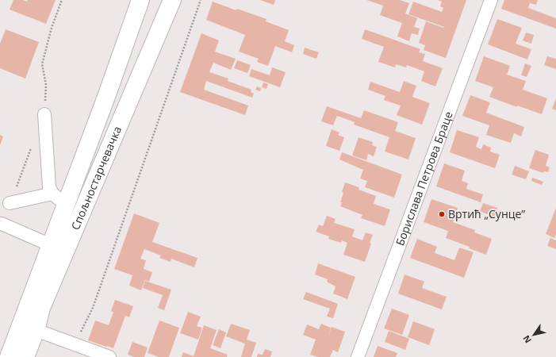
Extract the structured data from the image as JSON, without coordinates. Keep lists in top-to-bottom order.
{
  "streets": {
    "street": ["Спољностарчевачка", "Борислава Петрова Браце"]
  },
  "places": ["Вртић „Сунце”"],
  "north": "bottom left"
}
